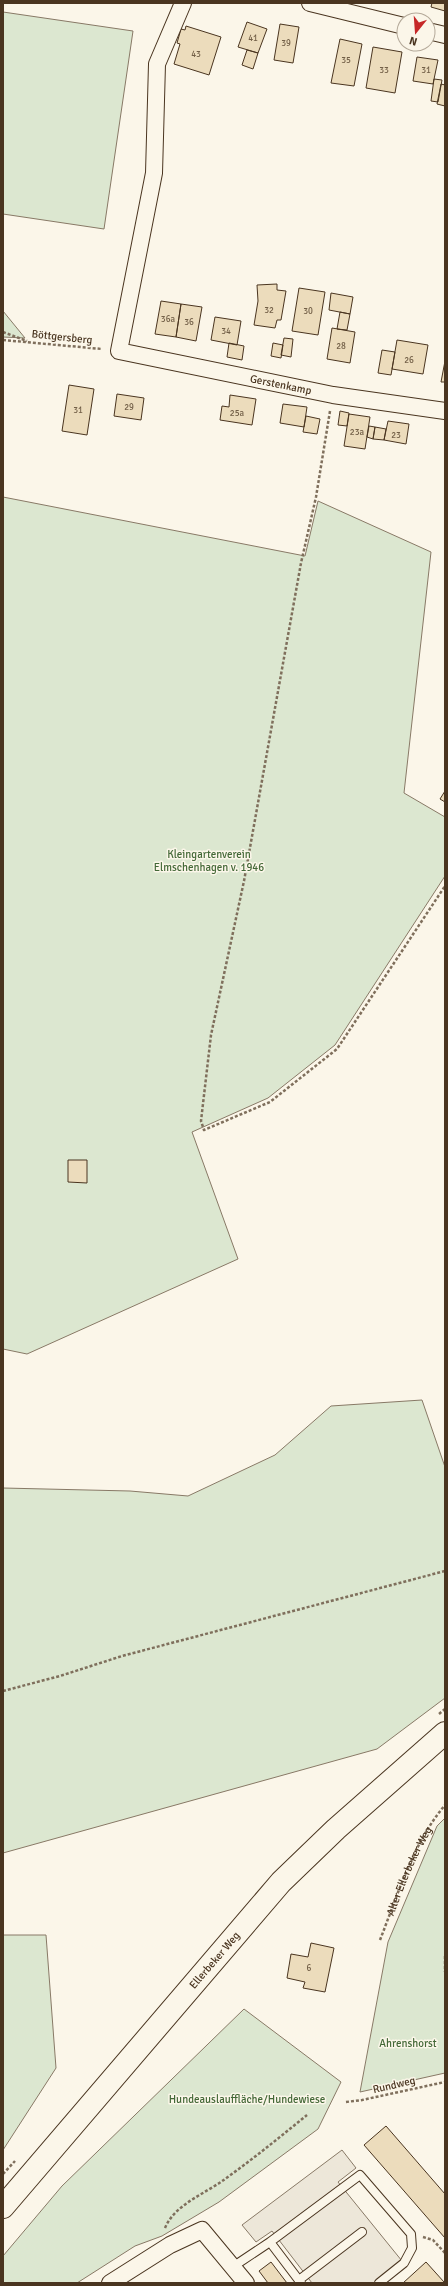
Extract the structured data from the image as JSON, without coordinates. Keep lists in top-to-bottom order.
{
  "streets": {
    "street": ["Gerstenkamp", "Ellerbeker Weg"],
    "path": ["Böttgersberg", "Alter Ellerbeker Weg", "Rundweg"]
  },
  "crossings": [
    ["Böttgersberg", "Gerstenkamp"]
  ],
  "parks": ["Kleingartenverein Elmschenhagen v. 1946", "Ahrenshorst", "Hundeauslauffläche/Hundewiese"],
  "house_numbers": [
    "41",
    "39",
    "43",
    "35",
    "33",
    "31",
    "32",
    "30",
    "36a",
    "36",
    "34",
    "28",
    "26",
    "29",
    "31",
    "25a",
    "23a",
    "23",
    "6"
  ],
  "north": "bottom"
}
